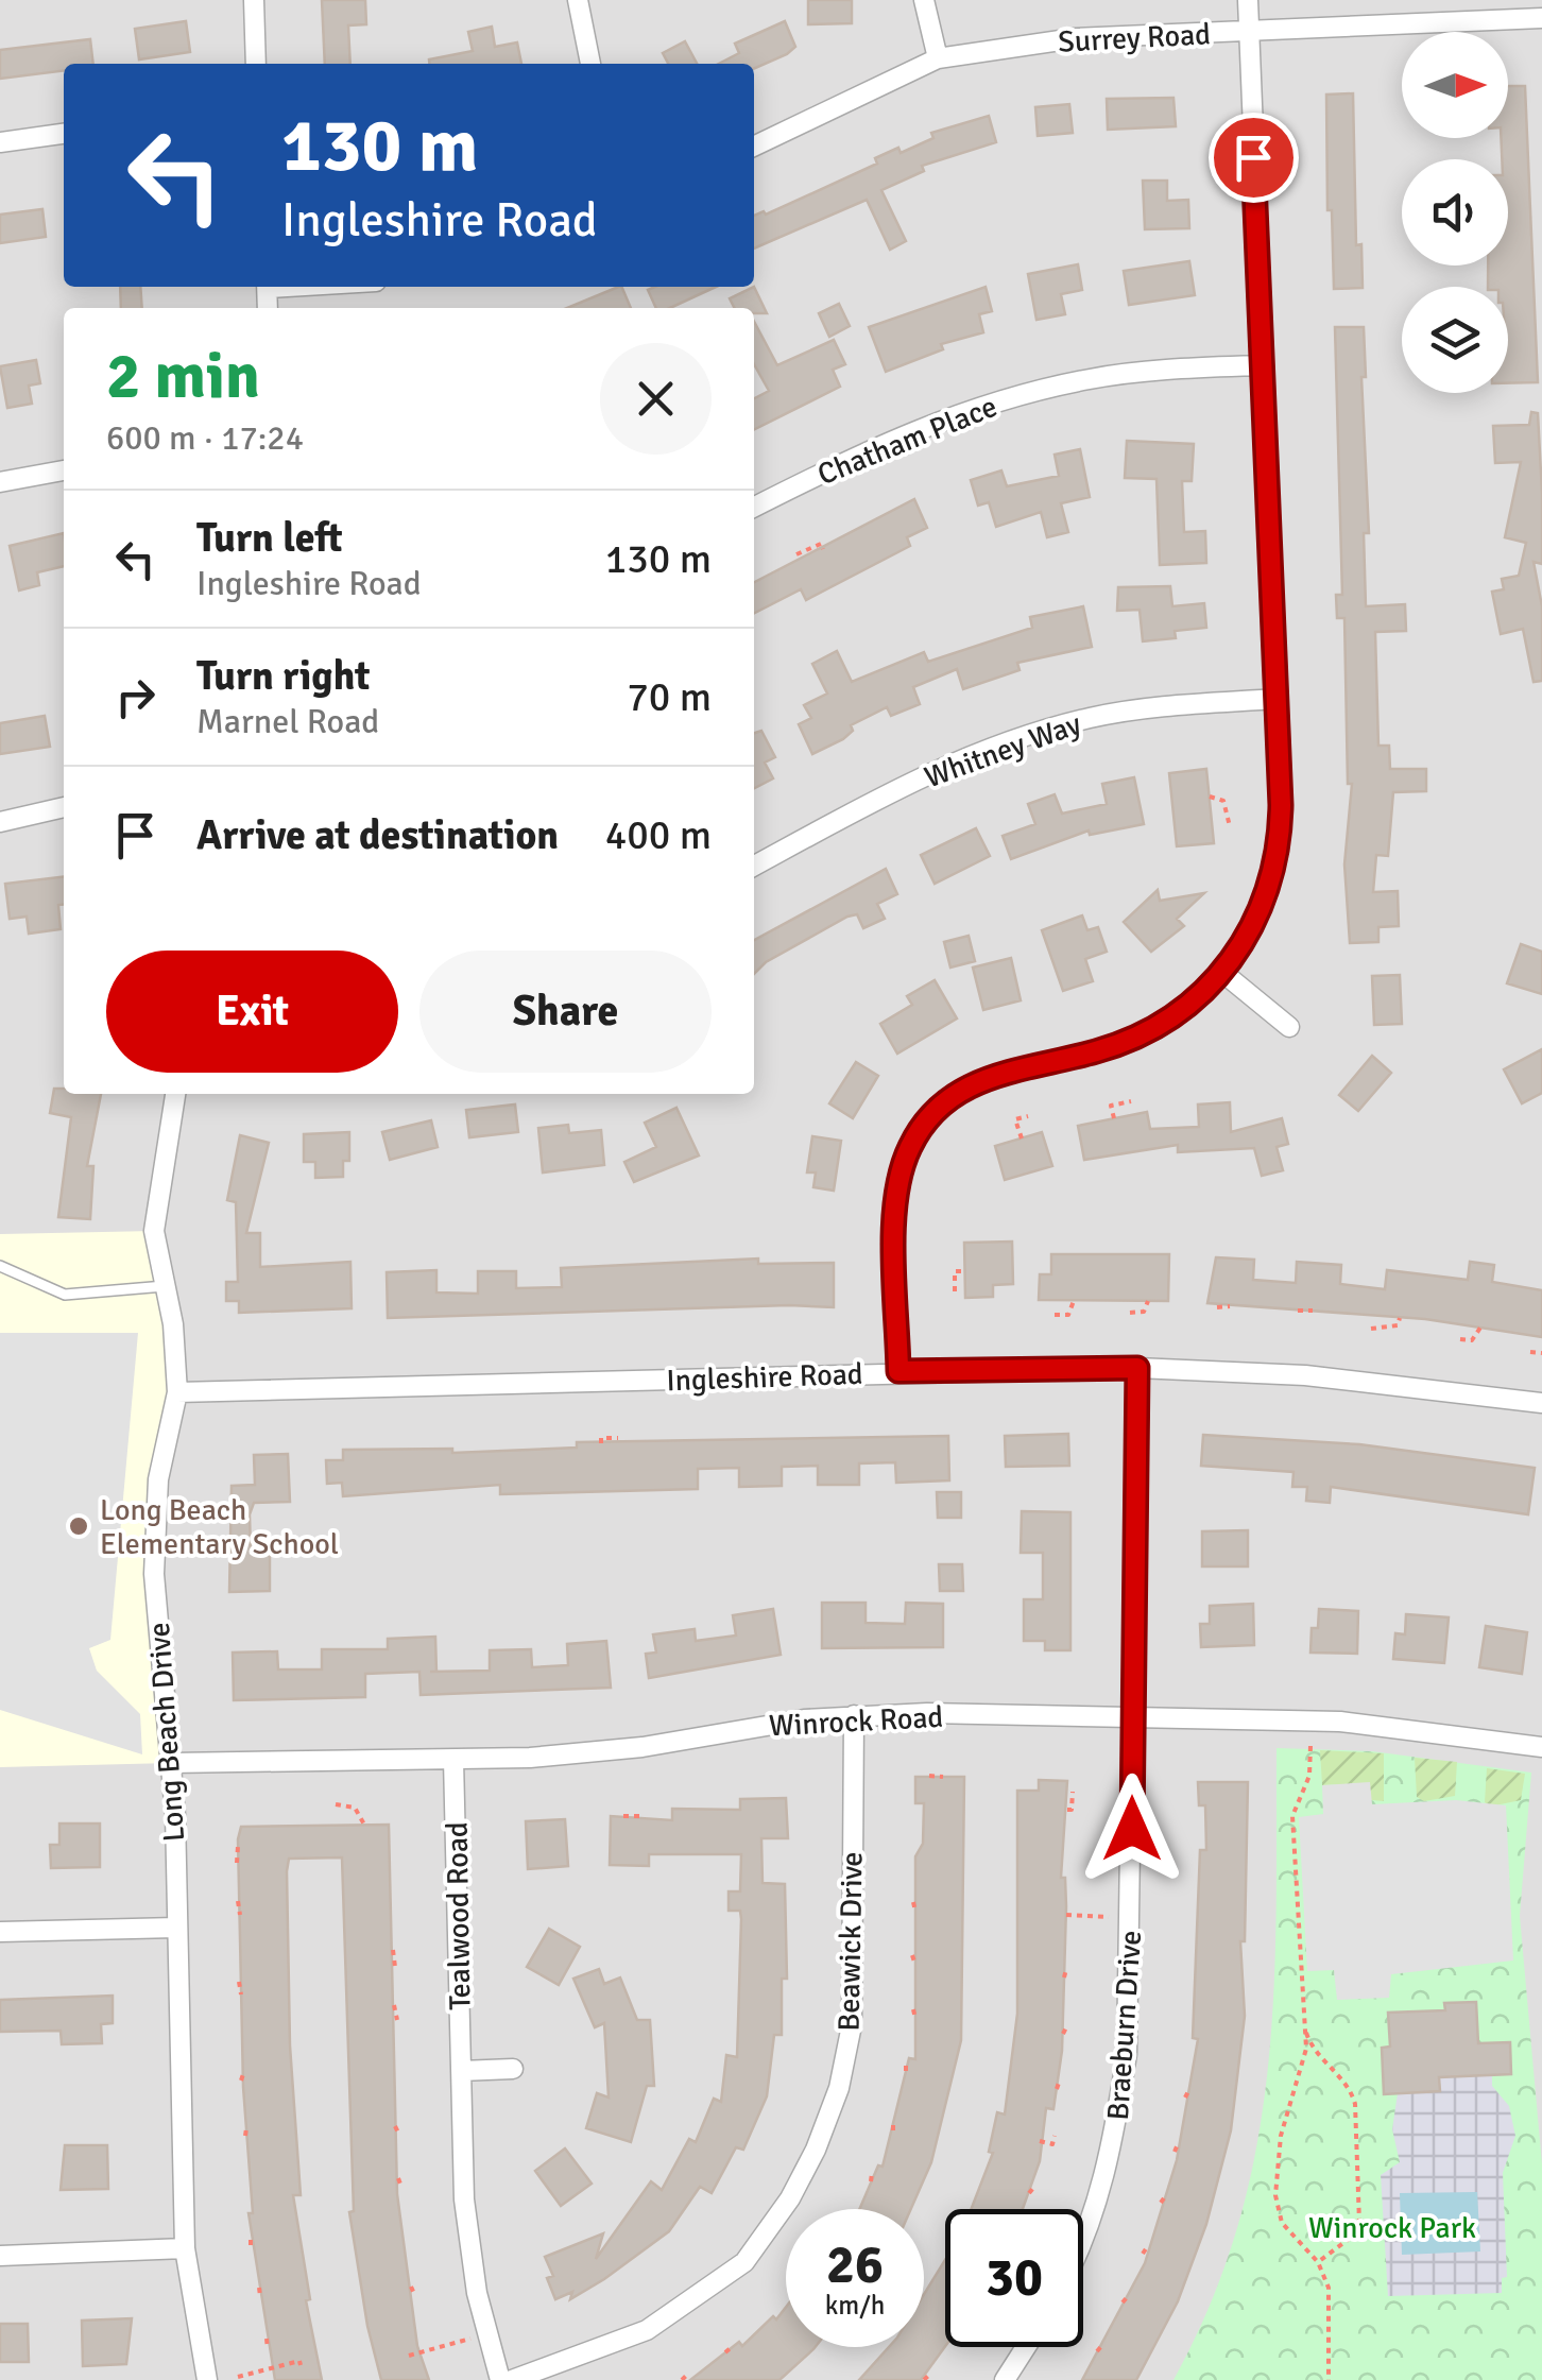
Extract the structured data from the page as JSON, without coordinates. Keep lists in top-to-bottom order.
{
  "streets": {
    "street": [
      "Surrey Road",
      "Chatham Place",
      "Whitney Way",
      "Ingleshire Road",
      "Winrock Road",
      "Long Beach Drive",
      "Tealwood Road",
      "Beawick Drive",
      "Braeburn Drive"
    ]
  },
  "crossings": [
    ["Ingleshire Road", "Long Beach Drive"],
    ["Ingleshire Road", "Braeburn Drive"],
    ["Winrock Road", "Long Beach Drive"],
    ["Winrock Road", "Tealwood Road"],
    ["Winrock Road", "Beawick Drive"],
    ["Winrock Road", "Braeburn Drive"]
  ],
  "parks": ["Winrock Park"],
  "places": ["Long Beach Elementary School"],
  "north": "right",
  "page": {
    "turn": ["130 m", "Ingleshire Road"],
    "heading": ["2 min", "600 m · 17:24"],
    "list": [
      {
        "name": "Turn left",
        "note": "Ingleshire Road",
        "value": "130 m"
      },
      {
        "name": "Turn right",
        "note": "Marnel Road",
        "value": "70 m"
      },
      {
        "name": "Arrive at destination",
        "value": "400 m"
      }
    ],
    "buttons": ["Exit", "Share"],
    "speed": "26 km/h",
    "limit": "30"
  }
}
